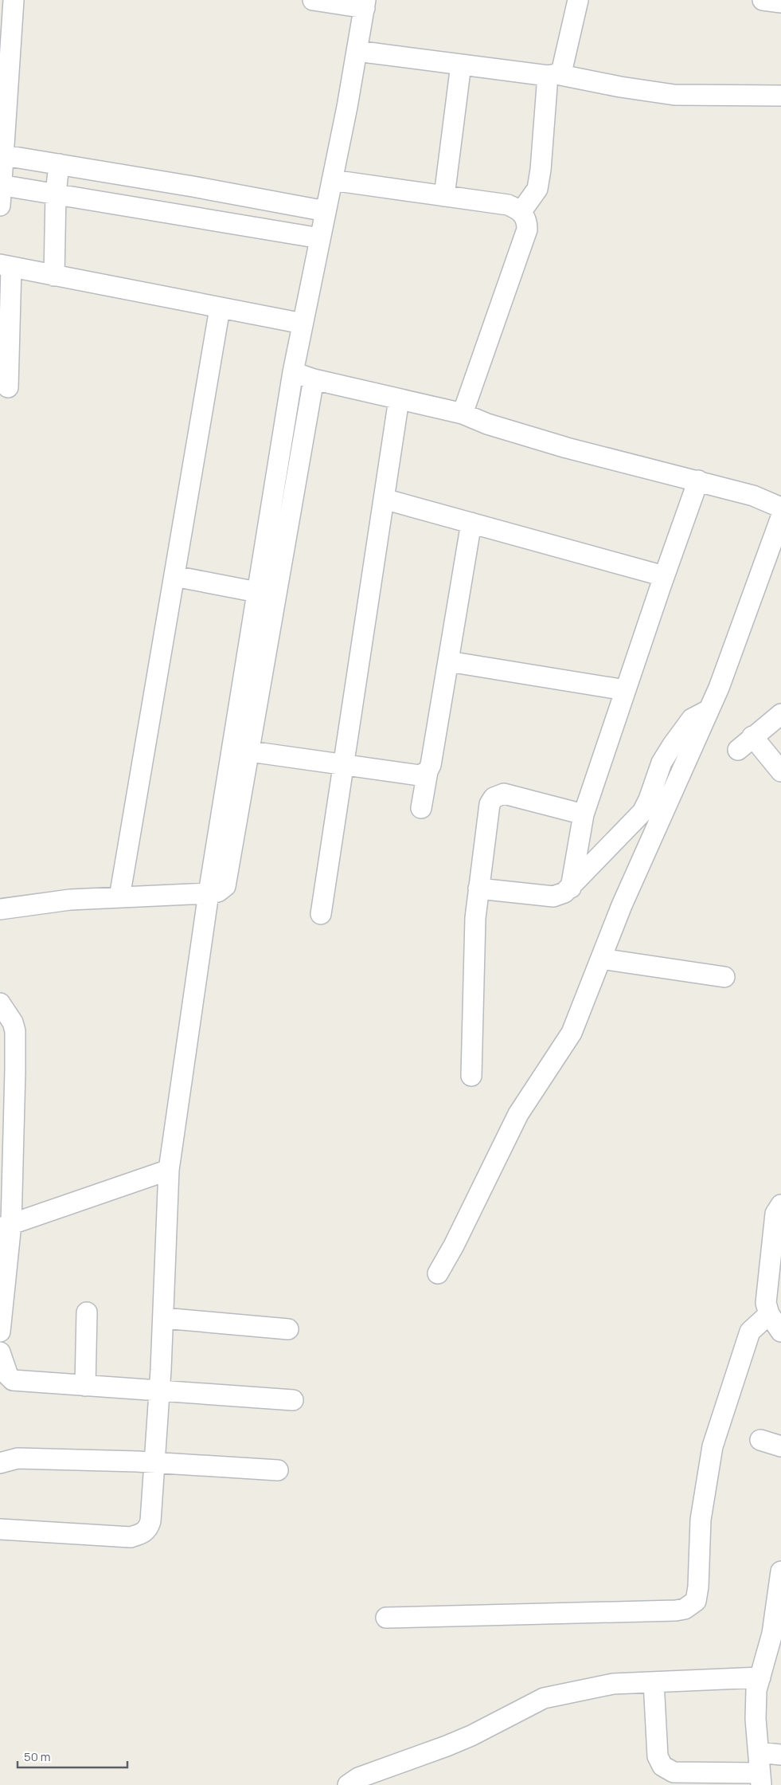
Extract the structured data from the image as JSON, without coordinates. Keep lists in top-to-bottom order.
{
  "scale_bar": "50 m"
}
